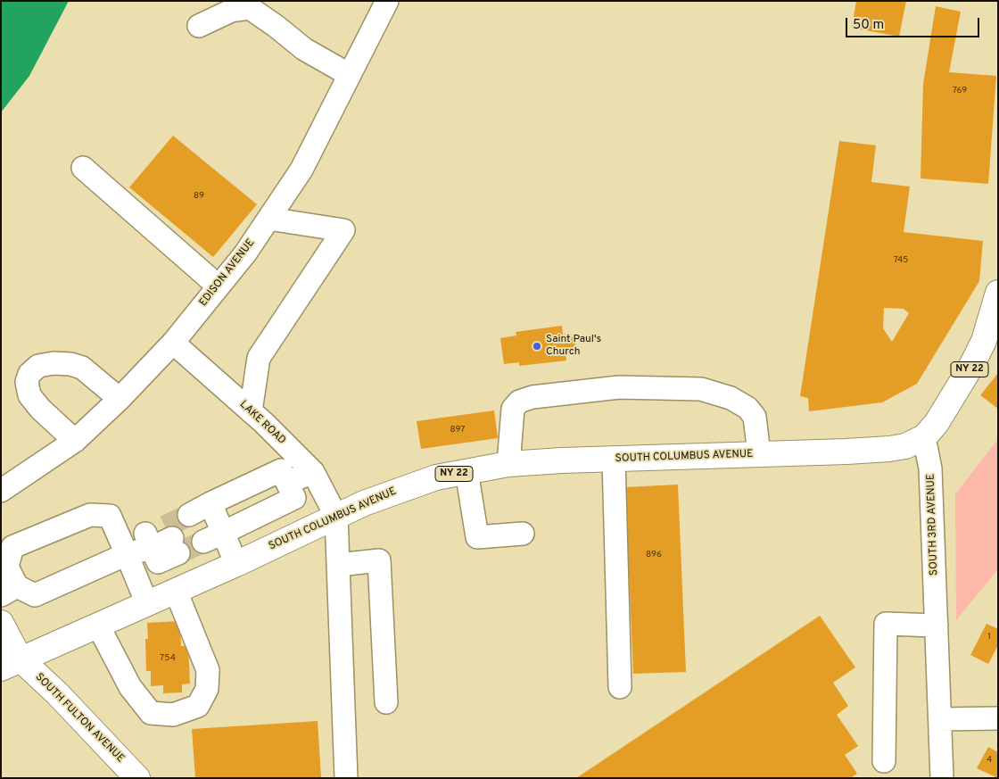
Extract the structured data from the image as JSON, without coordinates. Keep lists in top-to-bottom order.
{
  "streets": {
    "main road": ["NY 22", "SOUTH COLUMBUS AVENUE", "SOUTH FULTON AVENUE"],
    "street": ["EDISON AVENUE", "LAKE ROAD", "SOUTH 3RD AVENUE"]
  },
  "crossings": [
    ["EDISON AVENUE", "LAKE ROAD"],
    ["NY 22", "SOUTH COLUMBUS AVENUE"],
    ["NY 22", "SOUTH 3RD AVENUE"],
    ["LAKE ROAD", "SOUTH COLUMBUS AVENUE"],
    ["SOUTH COLUMBUS AVENUE", "SOUTH 3RD AVENUE"],
    ["SOUTH COLUMBUS AVENUE", "SOUTH FULTON AVENUE"]
  ],
  "places": ["Saint Paul's Church"],
  "house_numbers": [
    "769",
    "89",
    "745",
    "897",
    "896",
    "1",
    "754",
    "4"
  ],
  "scale_bar": "50 m"
}
